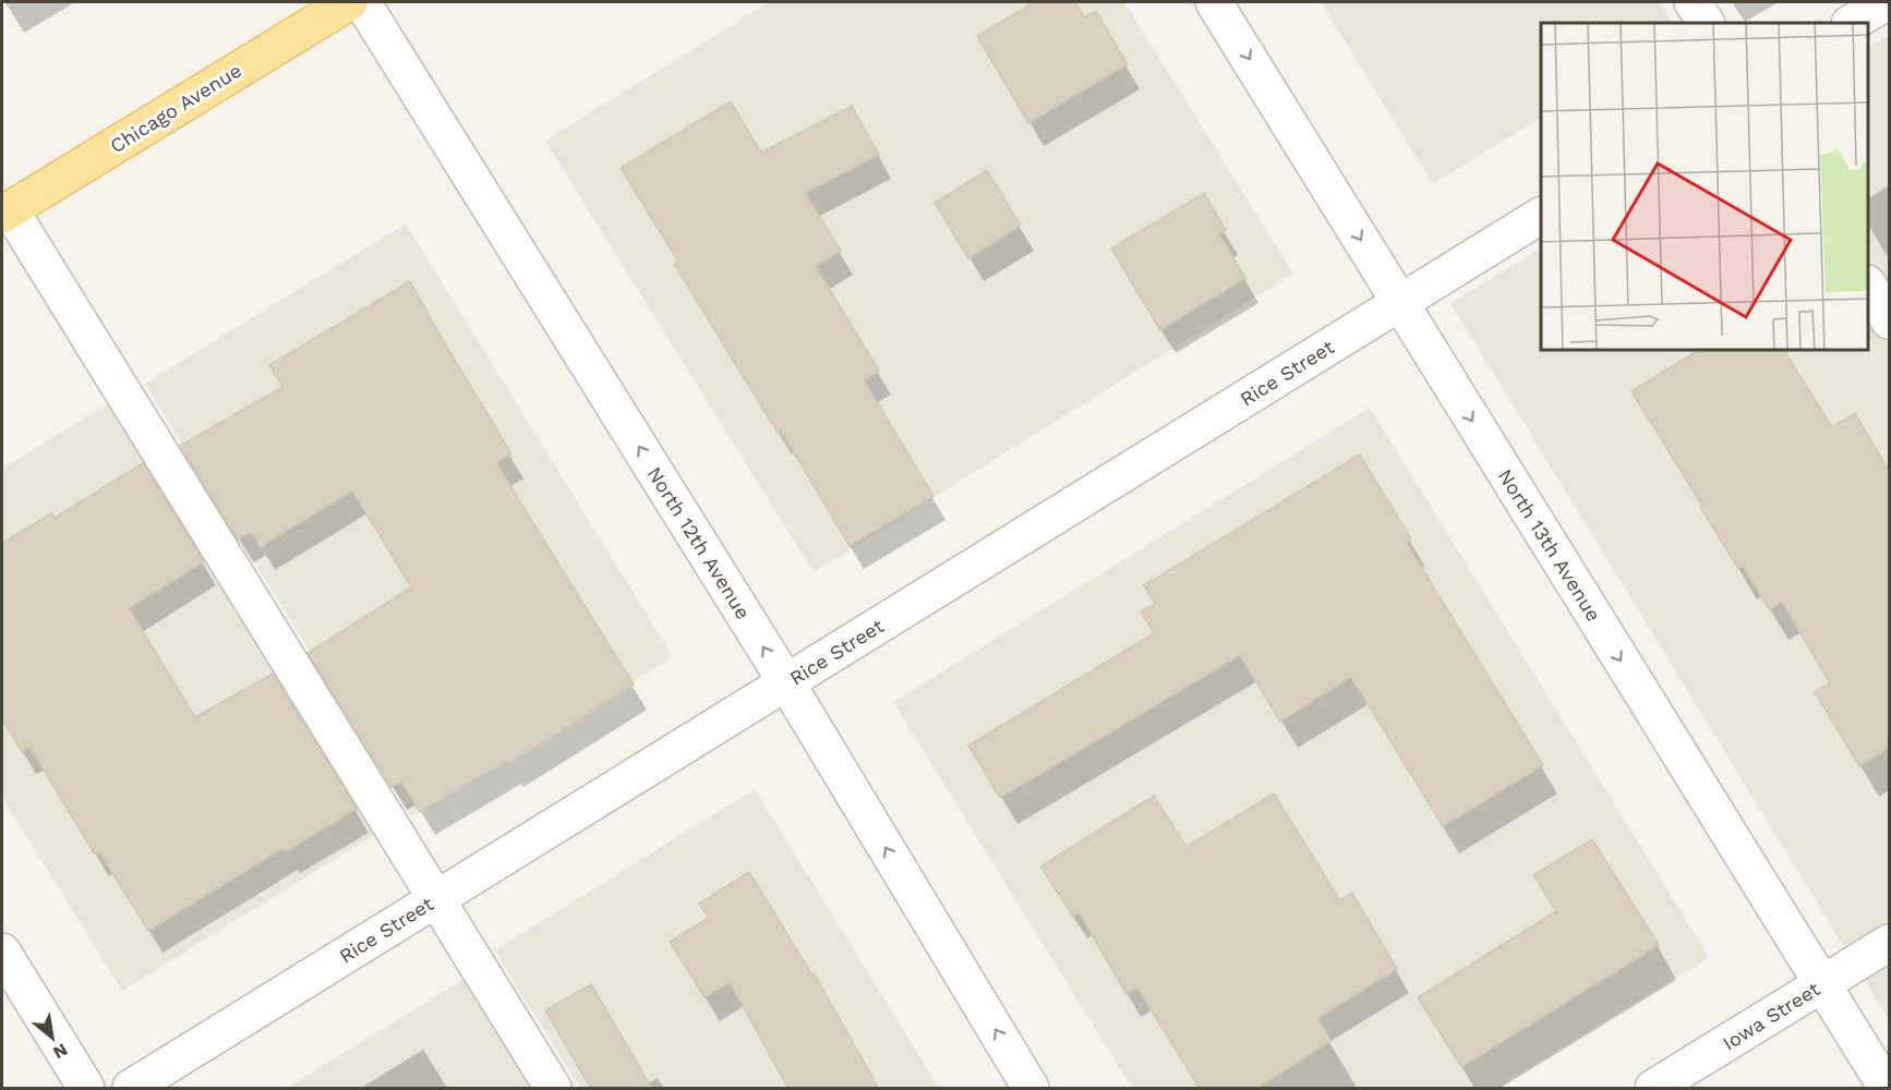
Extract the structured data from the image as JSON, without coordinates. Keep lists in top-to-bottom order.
{
  "streets": {
    "main road": ["Chicago Avenue"],
    "street": [
      "Rice Street",
      "North 12th Avenue",
      "North 13th Avenue",
      "Iowa Street"
    ]
  },
  "crossings": [
    ["Rice Street", "North 12th Avenue"],
    ["Rice Street", "North 13th Avenue"],
    ["North 13th Avenue", "Iowa Street"]
  ],
  "one_way": ["North 12th Avenue", "North 13th Avenue"],
  "north": "bottom right"
}
